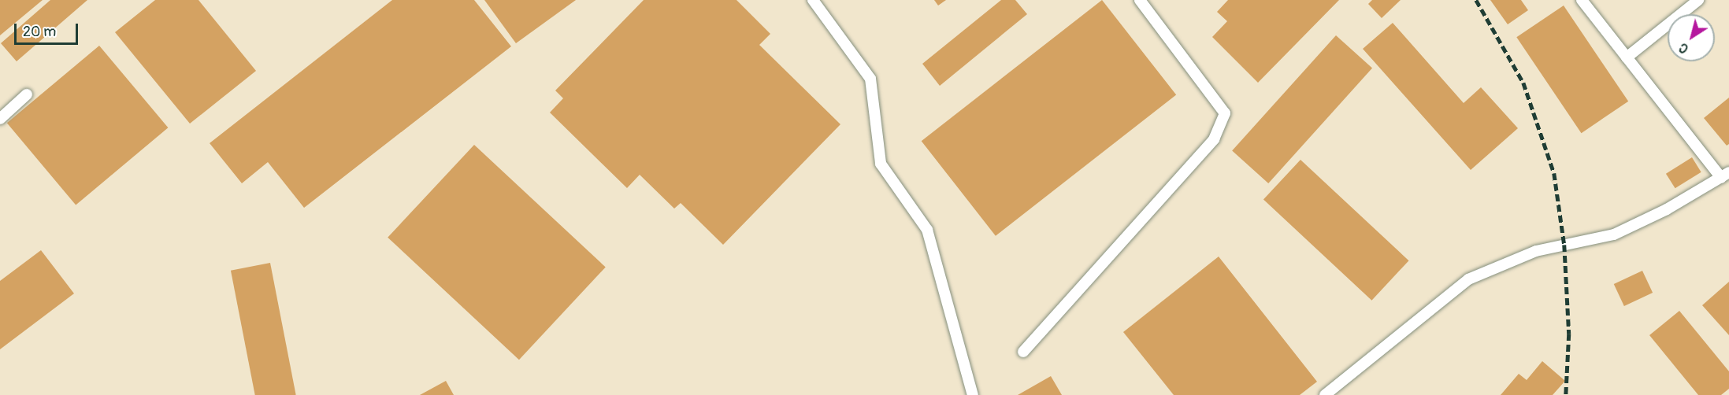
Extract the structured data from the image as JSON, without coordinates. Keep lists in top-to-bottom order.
{
  "scale_bar": "20 m",
  "north": "bottom left"
}
